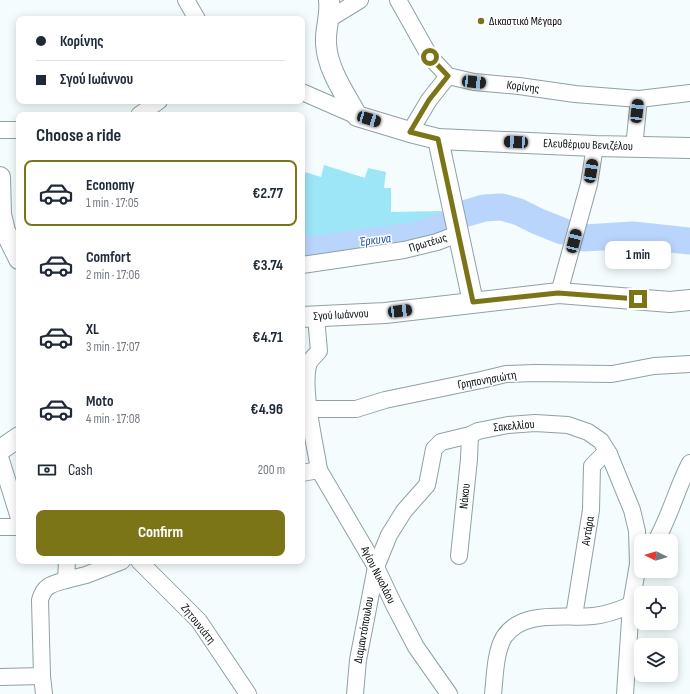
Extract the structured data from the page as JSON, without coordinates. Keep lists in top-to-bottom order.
{
  "streets": {
    "main road": ["Ελευθέριου Βενιζέλου", "Σγού Ιωάννου"],
    "street": [
      "Κορίνης",
      "Πρωτέως",
      "Γρηπονησιώτη",
      "Σακελλίου",
      "Νάκου",
      "Αντάρα",
      "Αγίου Νικολάου",
      "Ζητουνιάτη",
      "Διαμαντόπουλου"
    ]
  },
  "crossings": [
    ["Σακελλίου", "Νάκου"],
    ["Σακελλίου", "Αντάρα"],
    ["Σακελλίου", "Αγίου Νικολάου"],
    ["Σακελλίου", "Διαμαντόπουλου"],
    ["Αγίου Νικολάου", "Διαμαντόπουλου"]
  ],
  "water": ["Έρκυνα"],
  "places": ["Δικαστικό Μέγαρο"],
  "north": "left",
  "page": {
    "banner": ["Κορίνης", "Σγού Ιωάννου"],
    "heading": "Choose a ride",
    "list": [
      {
        "name": "Economy",
        "note": "1 min · 17:05",
        "value": "€2.77"
      },
      {
        "name": "Comfort",
        "note": "2 min · 17:06",
        "value": "€3.74"
      },
      {
        "name": "XL",
        "note": "3 min · 17:07",
        "value": "€4.71"
      },
      {
        "name": "Moto",
        "note": "4 min · 17:08",
        "value": "€4.96"
      }
    ],
    "bubble": "1 min",
    "pay": ["Cash", "200 m"],
    "buttons": "Confirm"
  }
}
